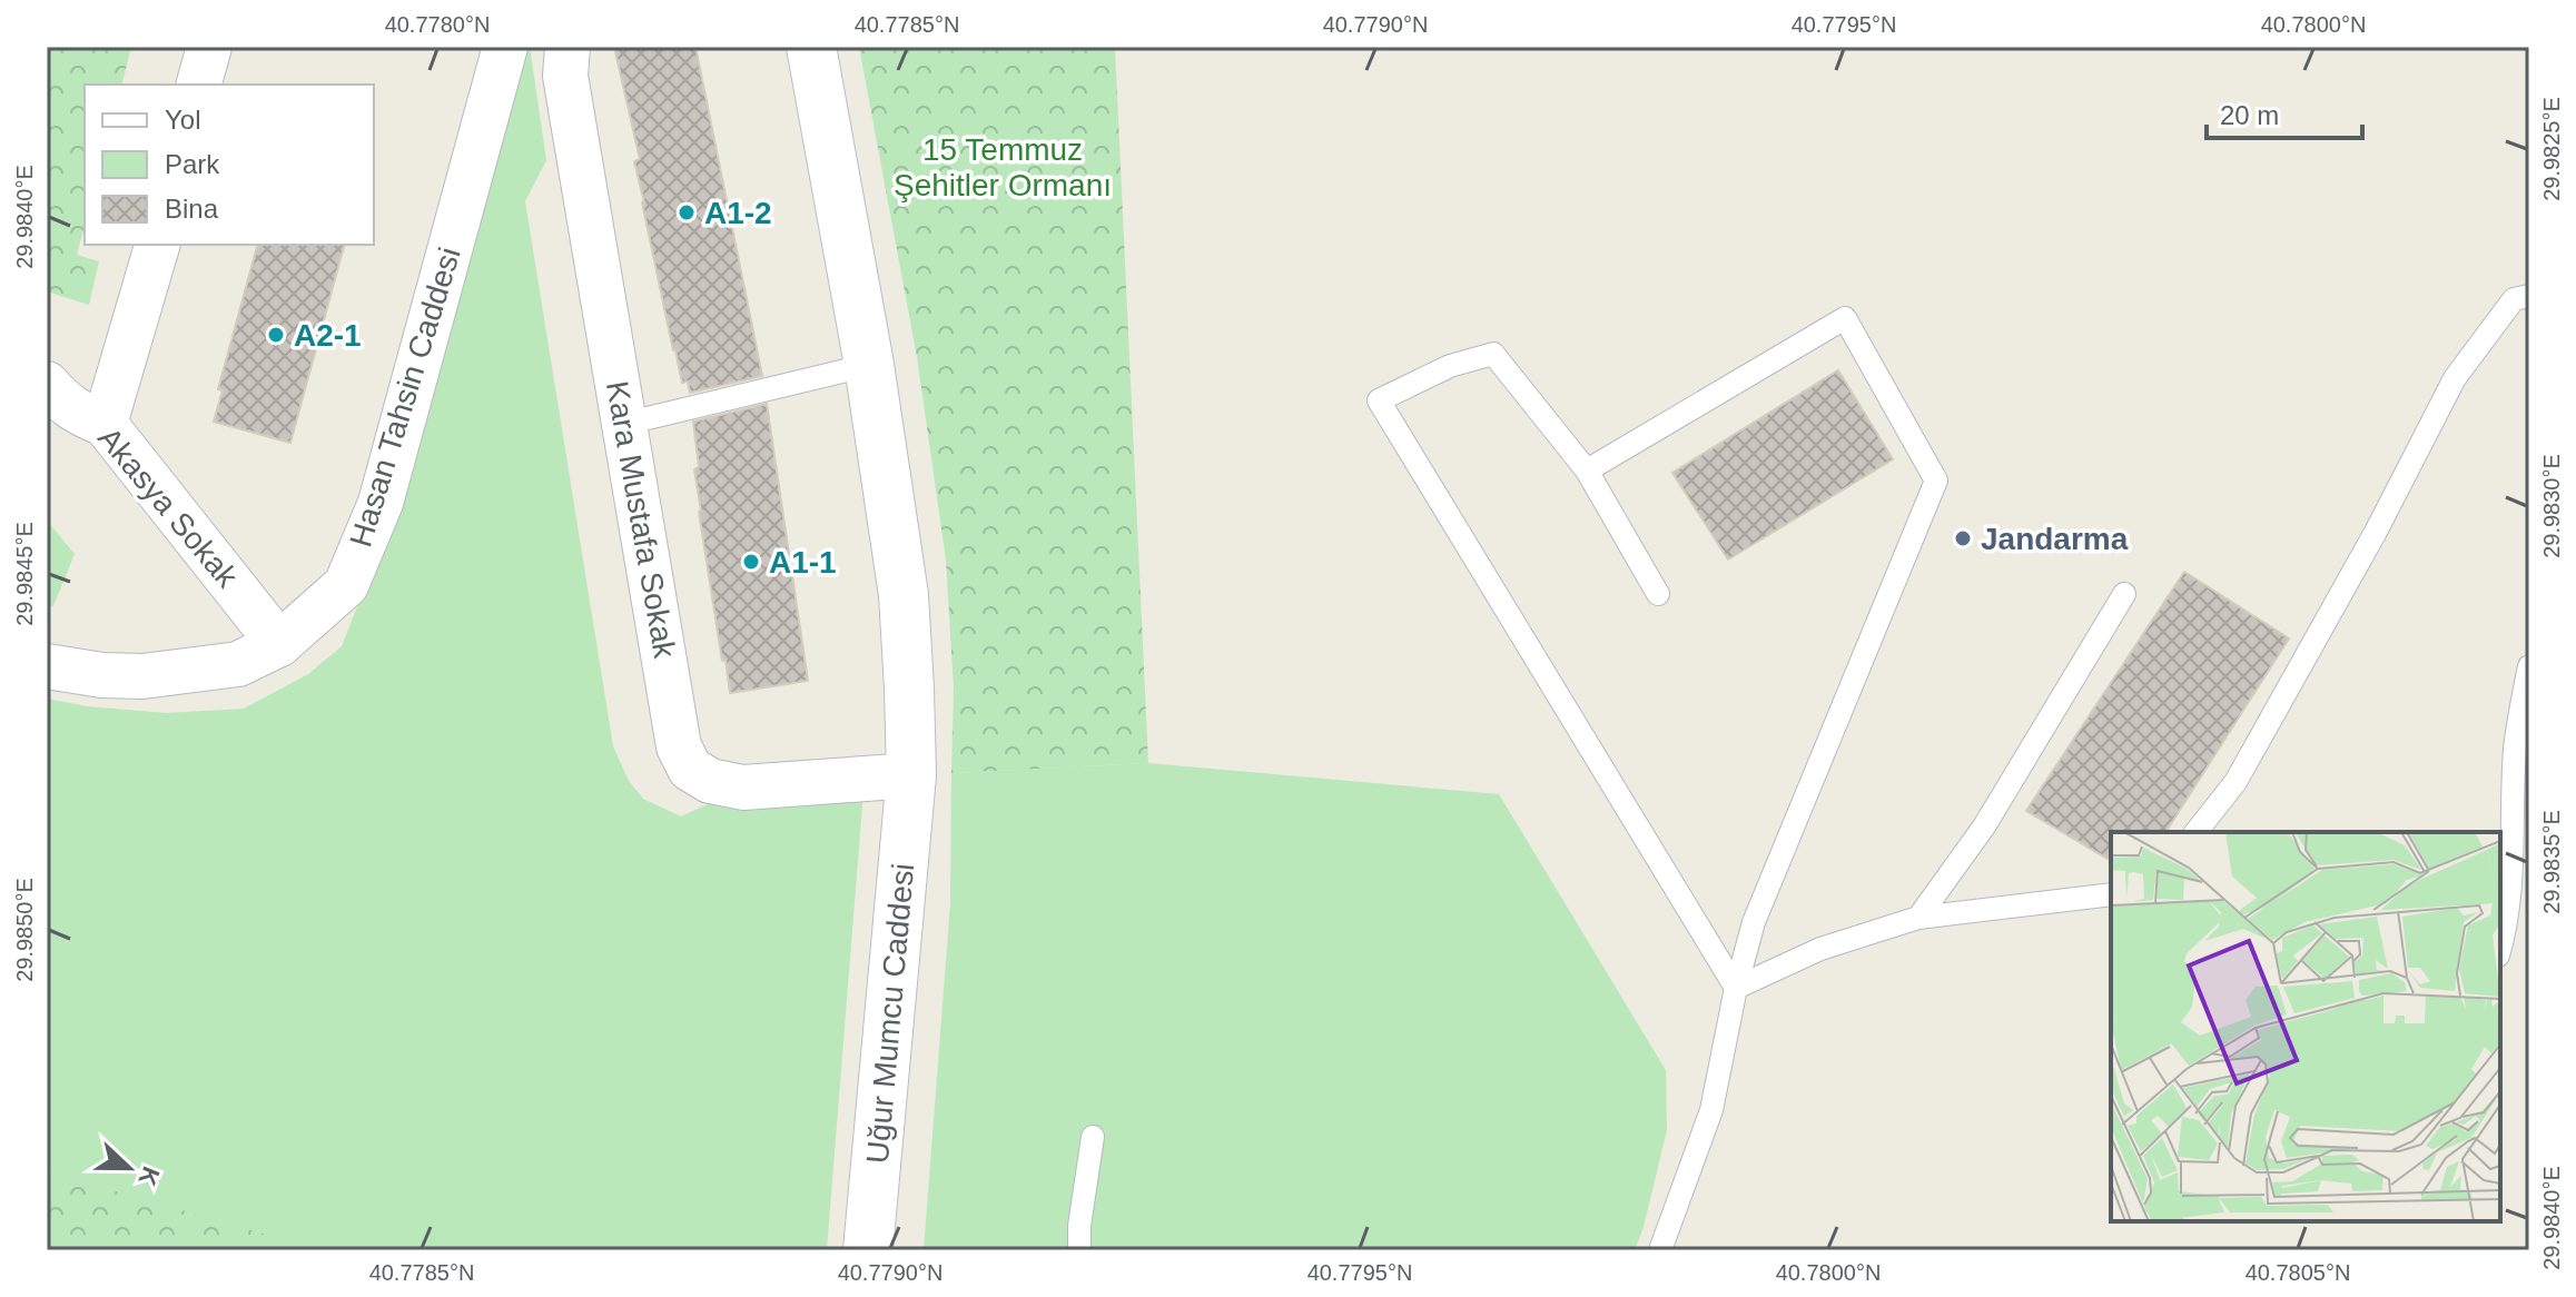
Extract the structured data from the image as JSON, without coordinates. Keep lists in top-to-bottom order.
{
  "streets": {
    "street": [
      "Hasan Tahsin Caddesi",
      "Akasya Sokak",
      "Kara Mustafa Sokak",
      "Uğur Mumcu Caddesi"
    ]
  },
  "crossings": [
    ["Hasan Tahsin Caddesi", "Akasya Sokak"],
    ["Kara Mustafa Sokak", "Uğur Mumcu Caddesi"]
  ],
  "parks": ["15 Temmuz Şehitler Ormanı"],
  "places": [
    "A1-2",
    "A2-1",
    "Jandarma",
    "A1-1"
  ],
  "legend": ["Yol", "Park", "Bina"],
  "scale_bar": "20 m",
  "north": "right",
  "coordinates": [
    "40.7780°N",
    "40.7785°N",
    "40.7790°N",
    "40.7795°N",
    "40.7800°N",
    "29.9825°E",
    "29.9840°E",
    "29.9830°E",
    "29.9845°E",
    "29.9835°E",
    "29.9850°E",
    "40.7805°N"
  ]
}
